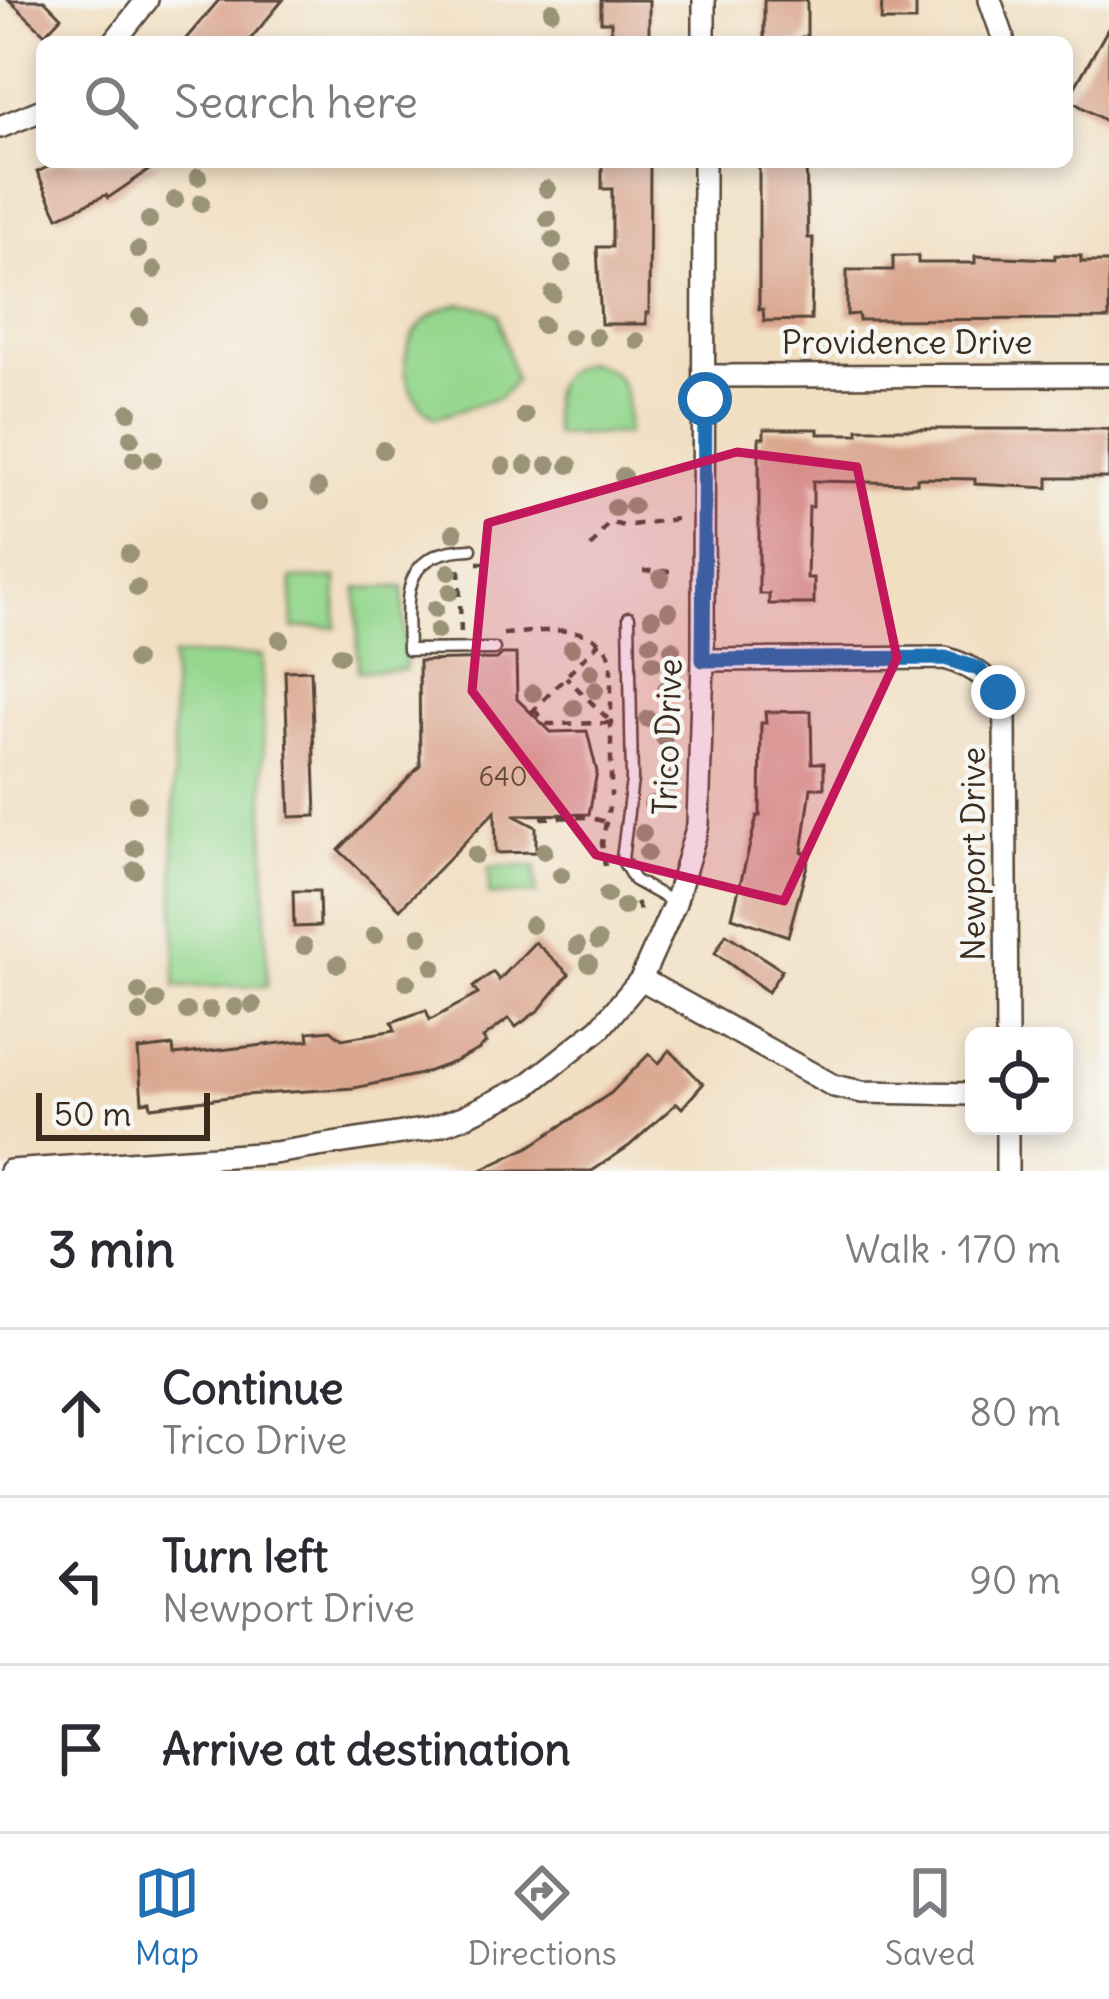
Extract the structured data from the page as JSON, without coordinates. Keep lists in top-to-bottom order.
{
  "streets": {
    "street": ["Providence Drive", "Trico Drive", "Newport Drive"]
  },
  "crossings": [
    ["Providence Drive", "Trico Drive"],
    ["Trico Drive", "Newport Drive"]
  ],
  "house_numbers": ["640"],
  "scale_bar": "50 m",
  "page": {
    "search": "Search here",
    "scale": "50 m",
    "heading": ["3 min", "Walk · 170 m"],
    "list": [
      ["Continue", "Trico Drive", "80 m"],
      ["Turn left", "Newport Drive", "90 m"],
      "Arrive at destination"
    ],
    "nav": ["Map", "Directions", "Saved"]
  }
}
